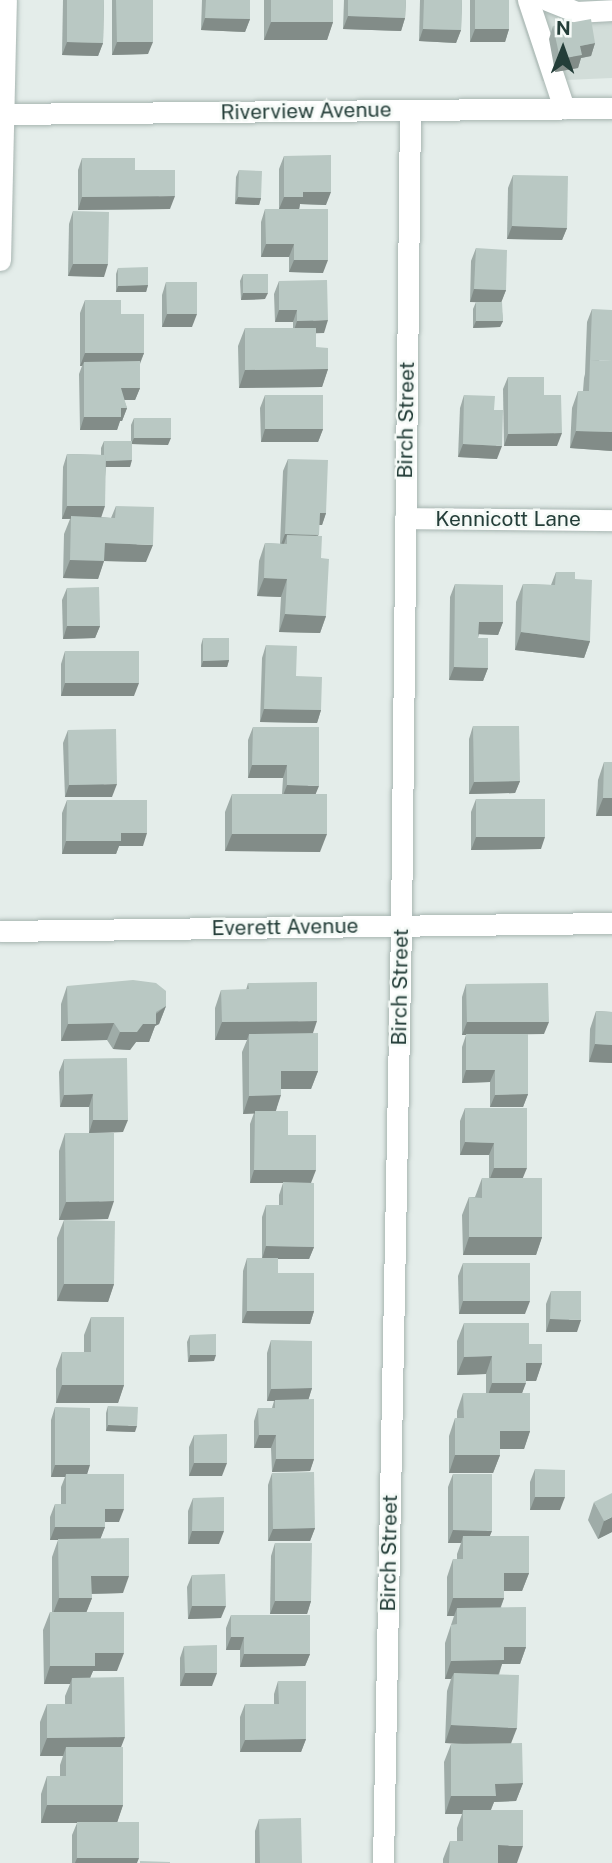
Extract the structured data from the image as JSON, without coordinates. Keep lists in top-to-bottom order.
{
  "streets": {
    "street": [
      "Riverview Avenue",
      "Birch Street",
      "Kennicott Lane",
      "Everett Avenue"
    ]
  },
  "crossings": [
    ["Riverview Avenue", "Birch Street"],
    ["Birch Street", "Kennicott Lane"],
    ["Birch Street", "Everett Avenue"]
  ],
  "north": "top"
}
